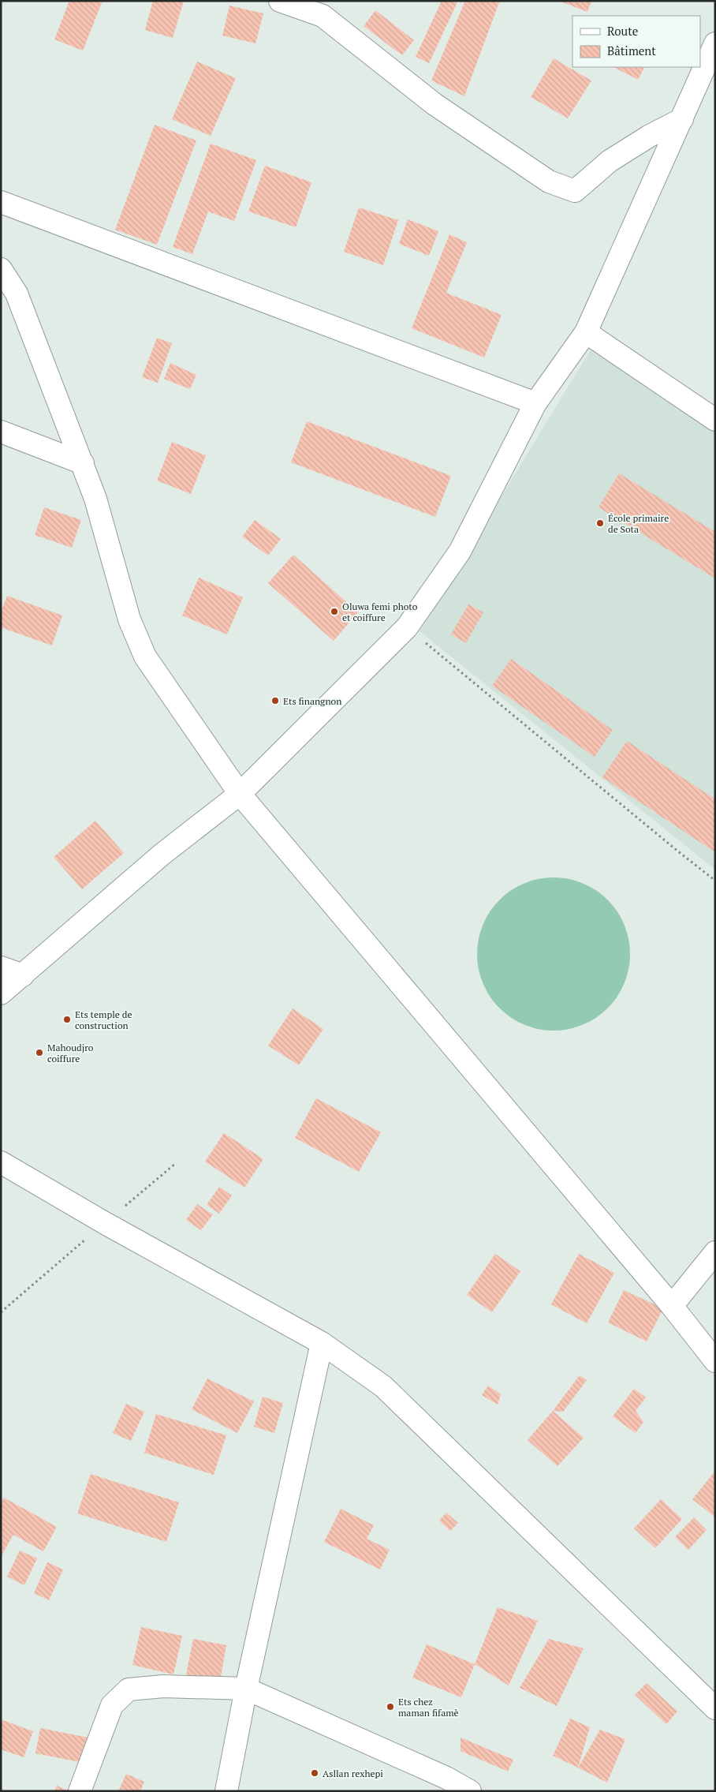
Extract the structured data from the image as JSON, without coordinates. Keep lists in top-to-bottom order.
{
  "places": [
    "École primaire de Sota",
    "Oluwa femi photo et coiffure",
    "Ets finangnon",
    "Ets temple de construction",
    "Mahoudjro coiffure",
    "Ets chez maman fifamè",
    "Asllan rexhepi"
  ],
  "legend": ["Route", "Bâtiment"]
}
